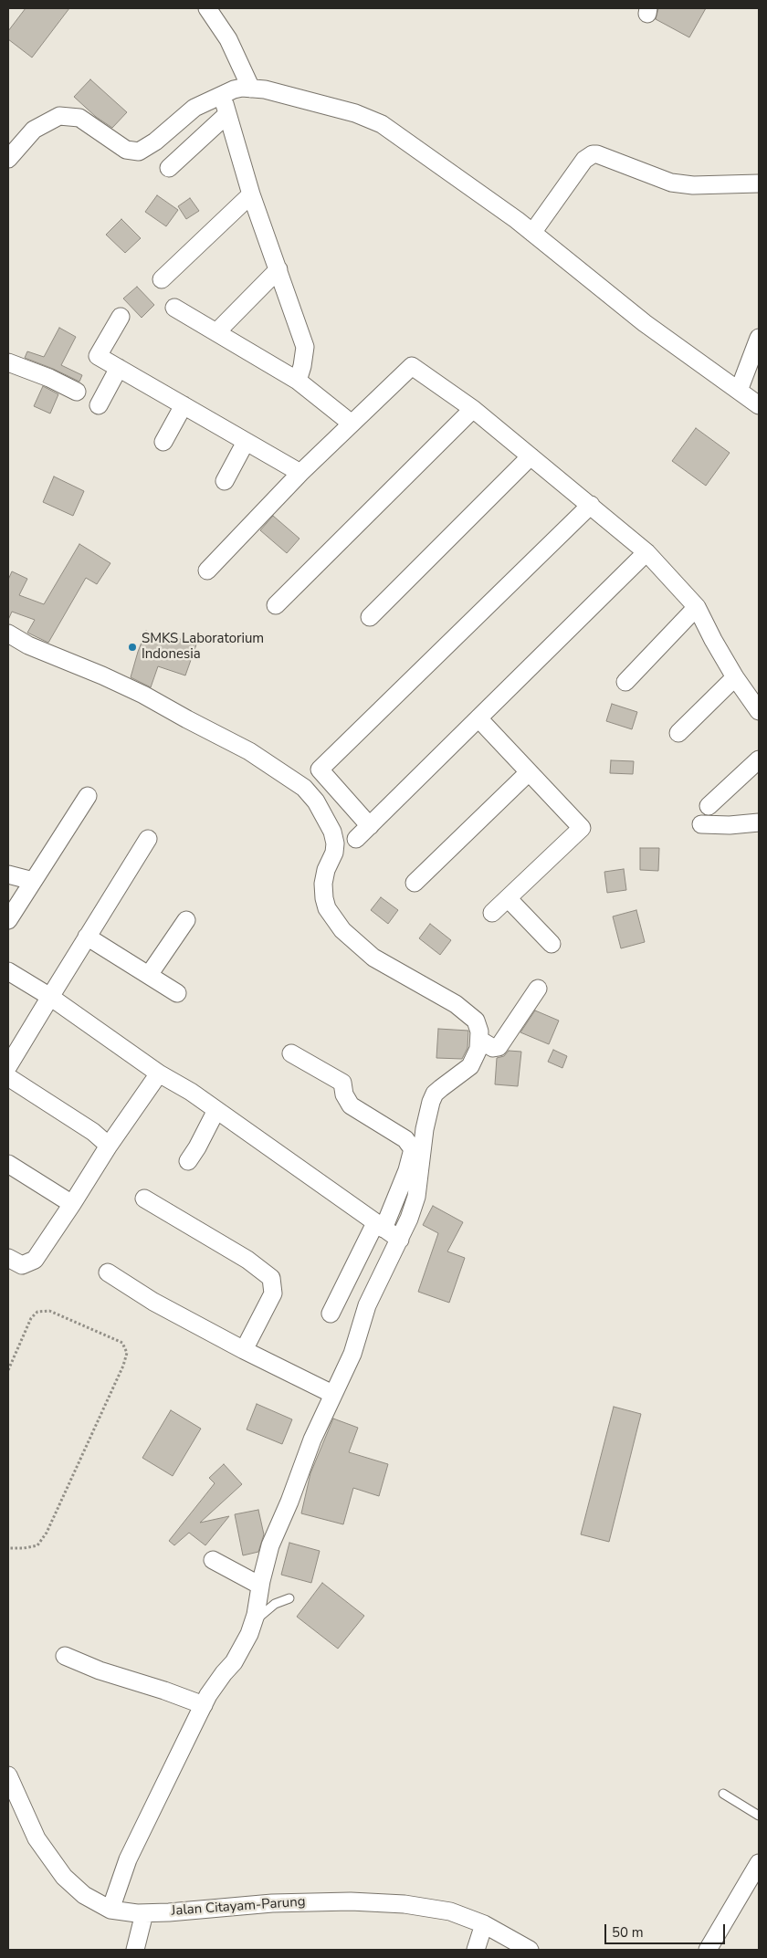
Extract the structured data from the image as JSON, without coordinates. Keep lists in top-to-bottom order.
{
  "streets": {
    "street": ["Jalan Citayam-Parung"]
  },
  "places": ["SMKS Laboratorium Indonesia"],
  "scale_bar": "50 m"
}
